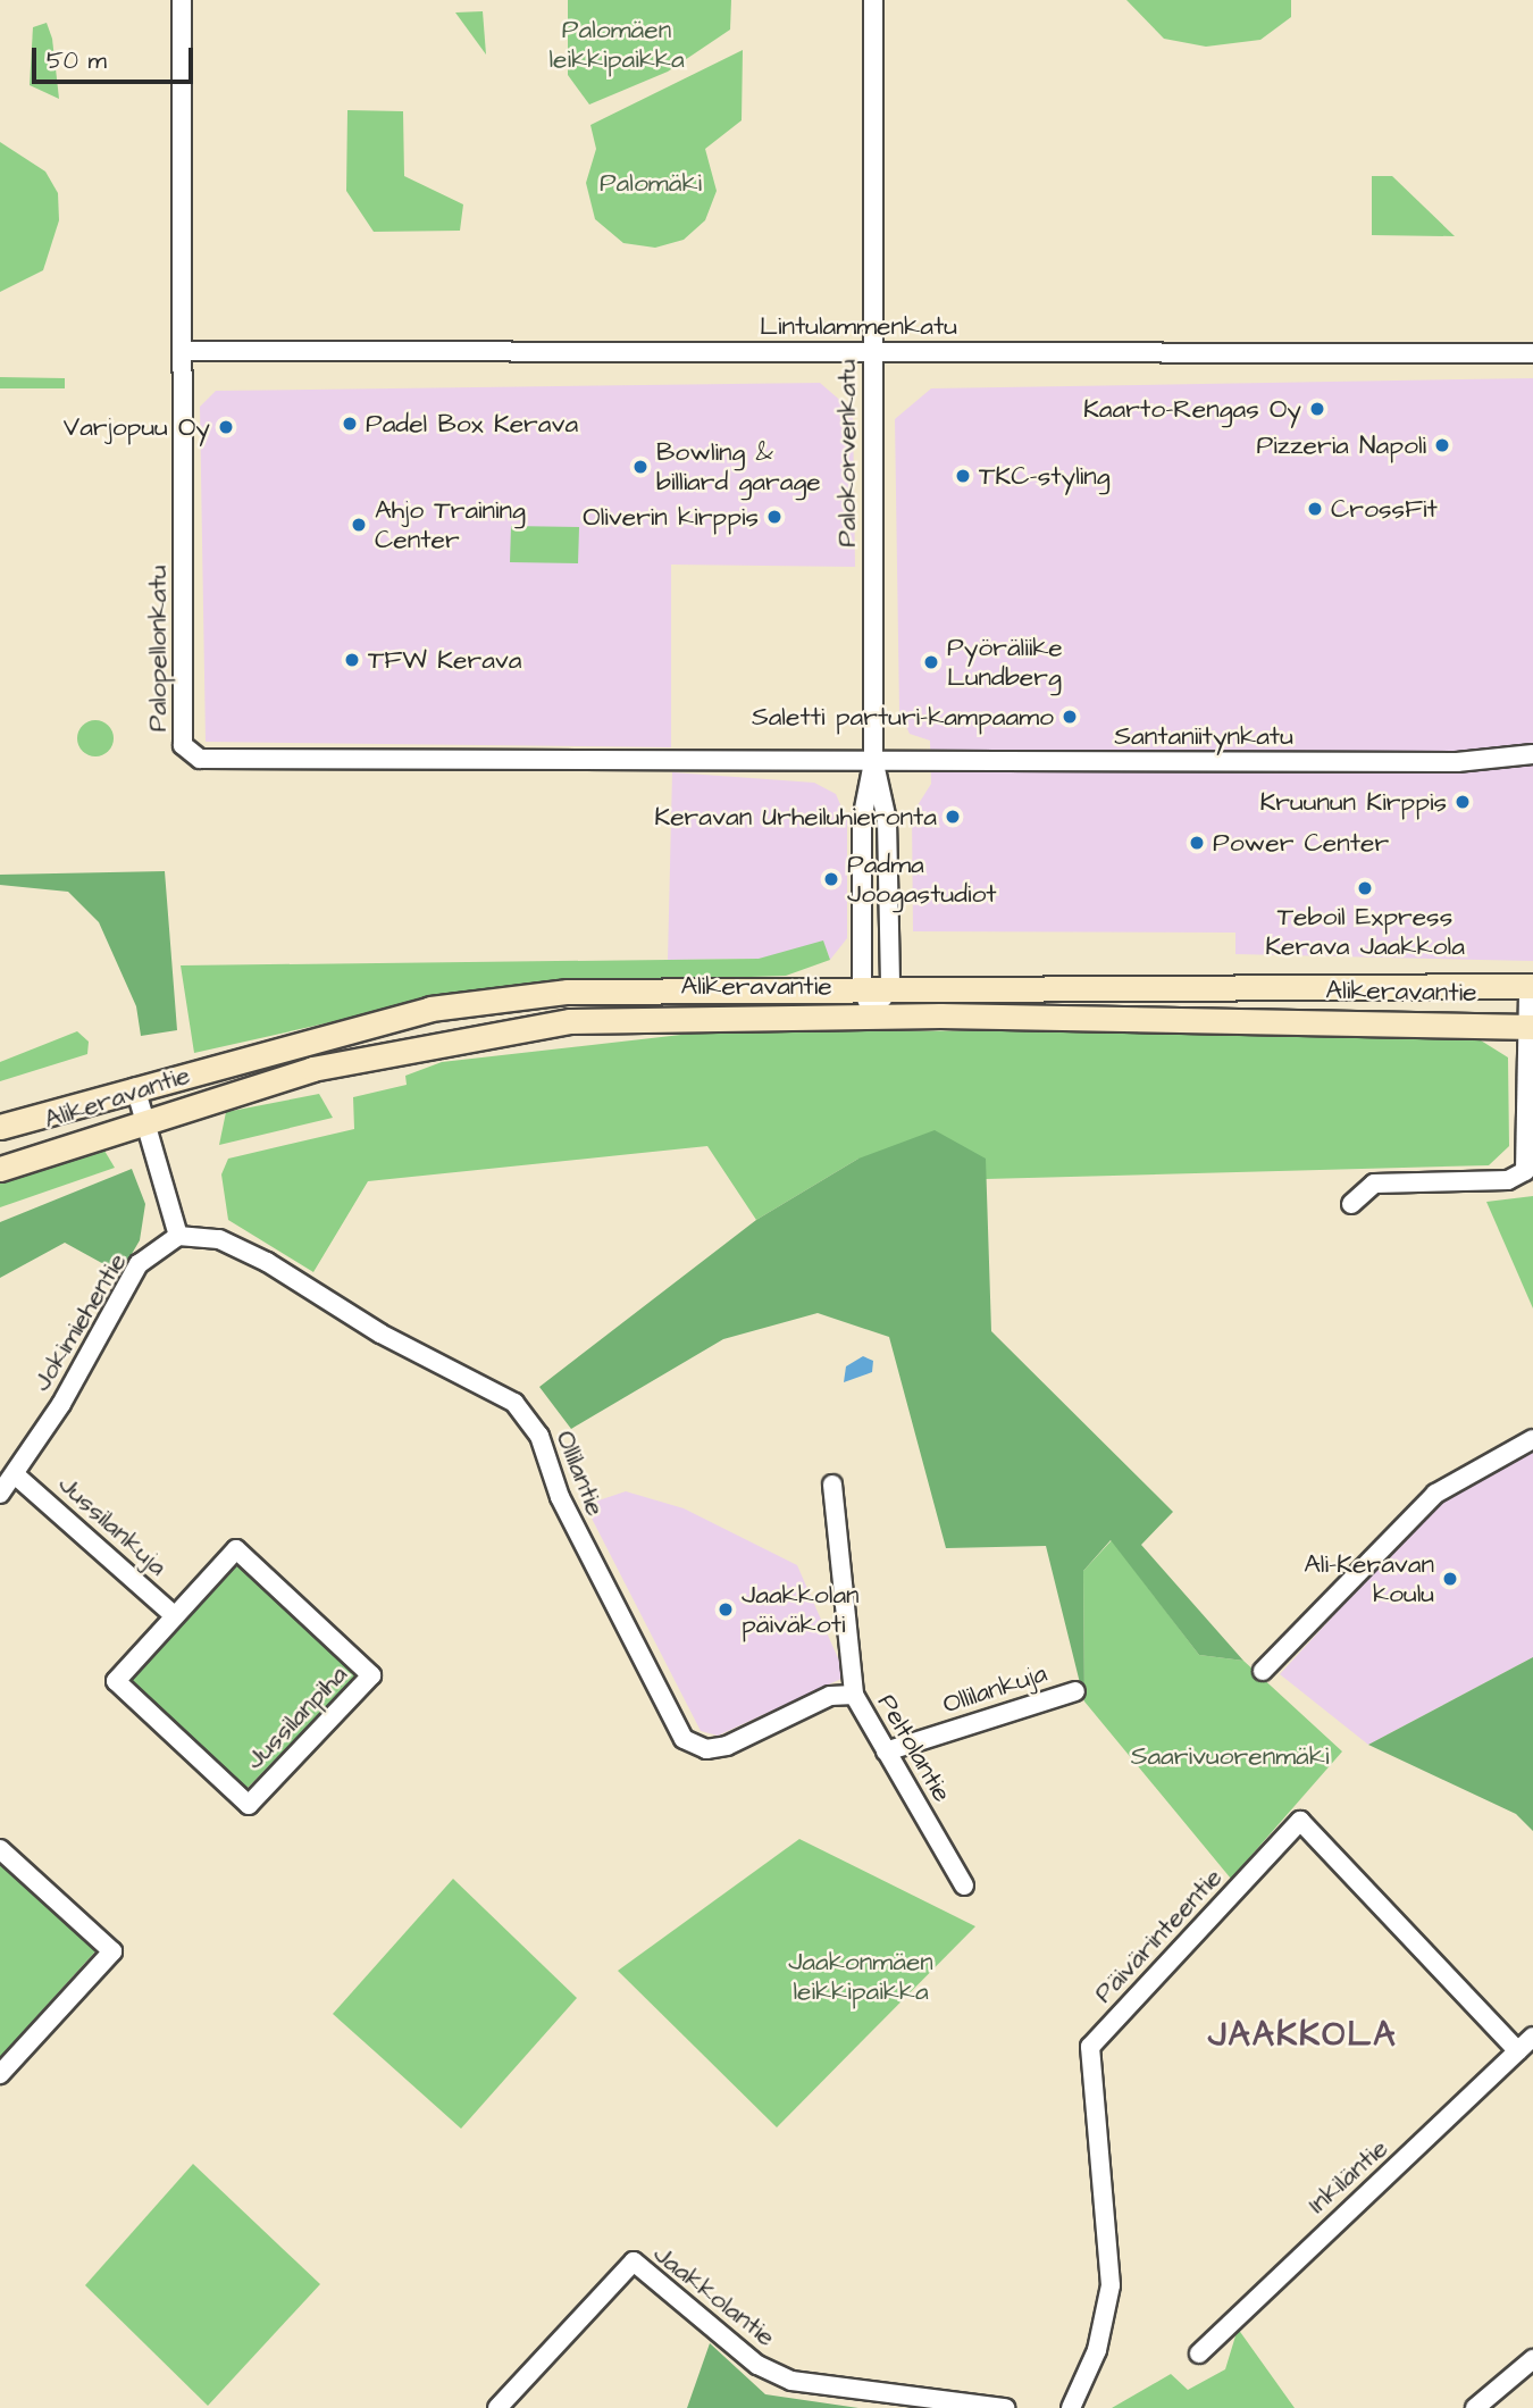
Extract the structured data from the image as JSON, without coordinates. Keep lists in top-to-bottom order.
{
  "streets": {
    "main road": ["Alikeravantie"],
    "street": [
      "Lintulammenkatu",
      "Palokorvenkatu",
      "Palopellonkatu",
      "Santaniitynkatu",
      "Jokimiehentie",
      "Ollilantie",
      "Jussilankuja",
      "Ollilankuja",
      "Jussilanpiha",
      "Peltolantie",
      "Päivärinteentie",
      "Inkiläntie",
      "Jaakkolantie"
    ]
  },
  "crossings": [
    ["Lintulammenkatu", "Palokorvenkatu"],
    ["Lintulammenkatu", "Palopellonkatu"],
    ["Palokorvenkatu", "Palopellonkatu"],
    ["Palokorvenkatu", "Santaniitynkatu"],
    ["Palokorvenkatu", "Alikeravantie"],
    ["Palopellonkatu", "Santaniitynkatu"],
    ["Jokimiehentie", "Ollilantie"],
    ["Jokimiehentie", "Jussilankuja"],
    ["Ollilantie", "Peltolantie"],
    ["Jussilankuja", "Jussilanpiha"],
    ["Ollilankuja", "Peltolantie"],
    ["Päivärinteentie", "Inkiläntie"]
  ],
  "districts": ["JAAKKOLA"],
  "parks": [
    "Palomäen leikkipaikka",
    "Palomäki",
    "Saarivuorenmäki",
    "Jaakonmäen leikkipaikka"
  ],
  "places": [
    "Kaarto-Rengas Oy",
    "Padel Box Kerava",
    "Varjopuu Oy",
    "Pizzeria Napoli",
    "Bowling & billiard garage",
    "TKC-styling",
    "CrossFit",
    "Oliverin kirppis",
    "Ahjo Training Center",
    "TFW Kerava",
    "Pyöräliike Lundberg",
    "Saletti parturi-kampaamo",
    "Kruunun Kirppis",
    "Keravan Urheiluhieronta",
    "Power Center",
    "Padma Joogastudiot",
    "Teboil Express Kerava Jaakkola",
    "Ali-Keravan koulu",
    "Jaakkolan päiväkoti"
  ],
  "scale_bar": "50 m"
}
